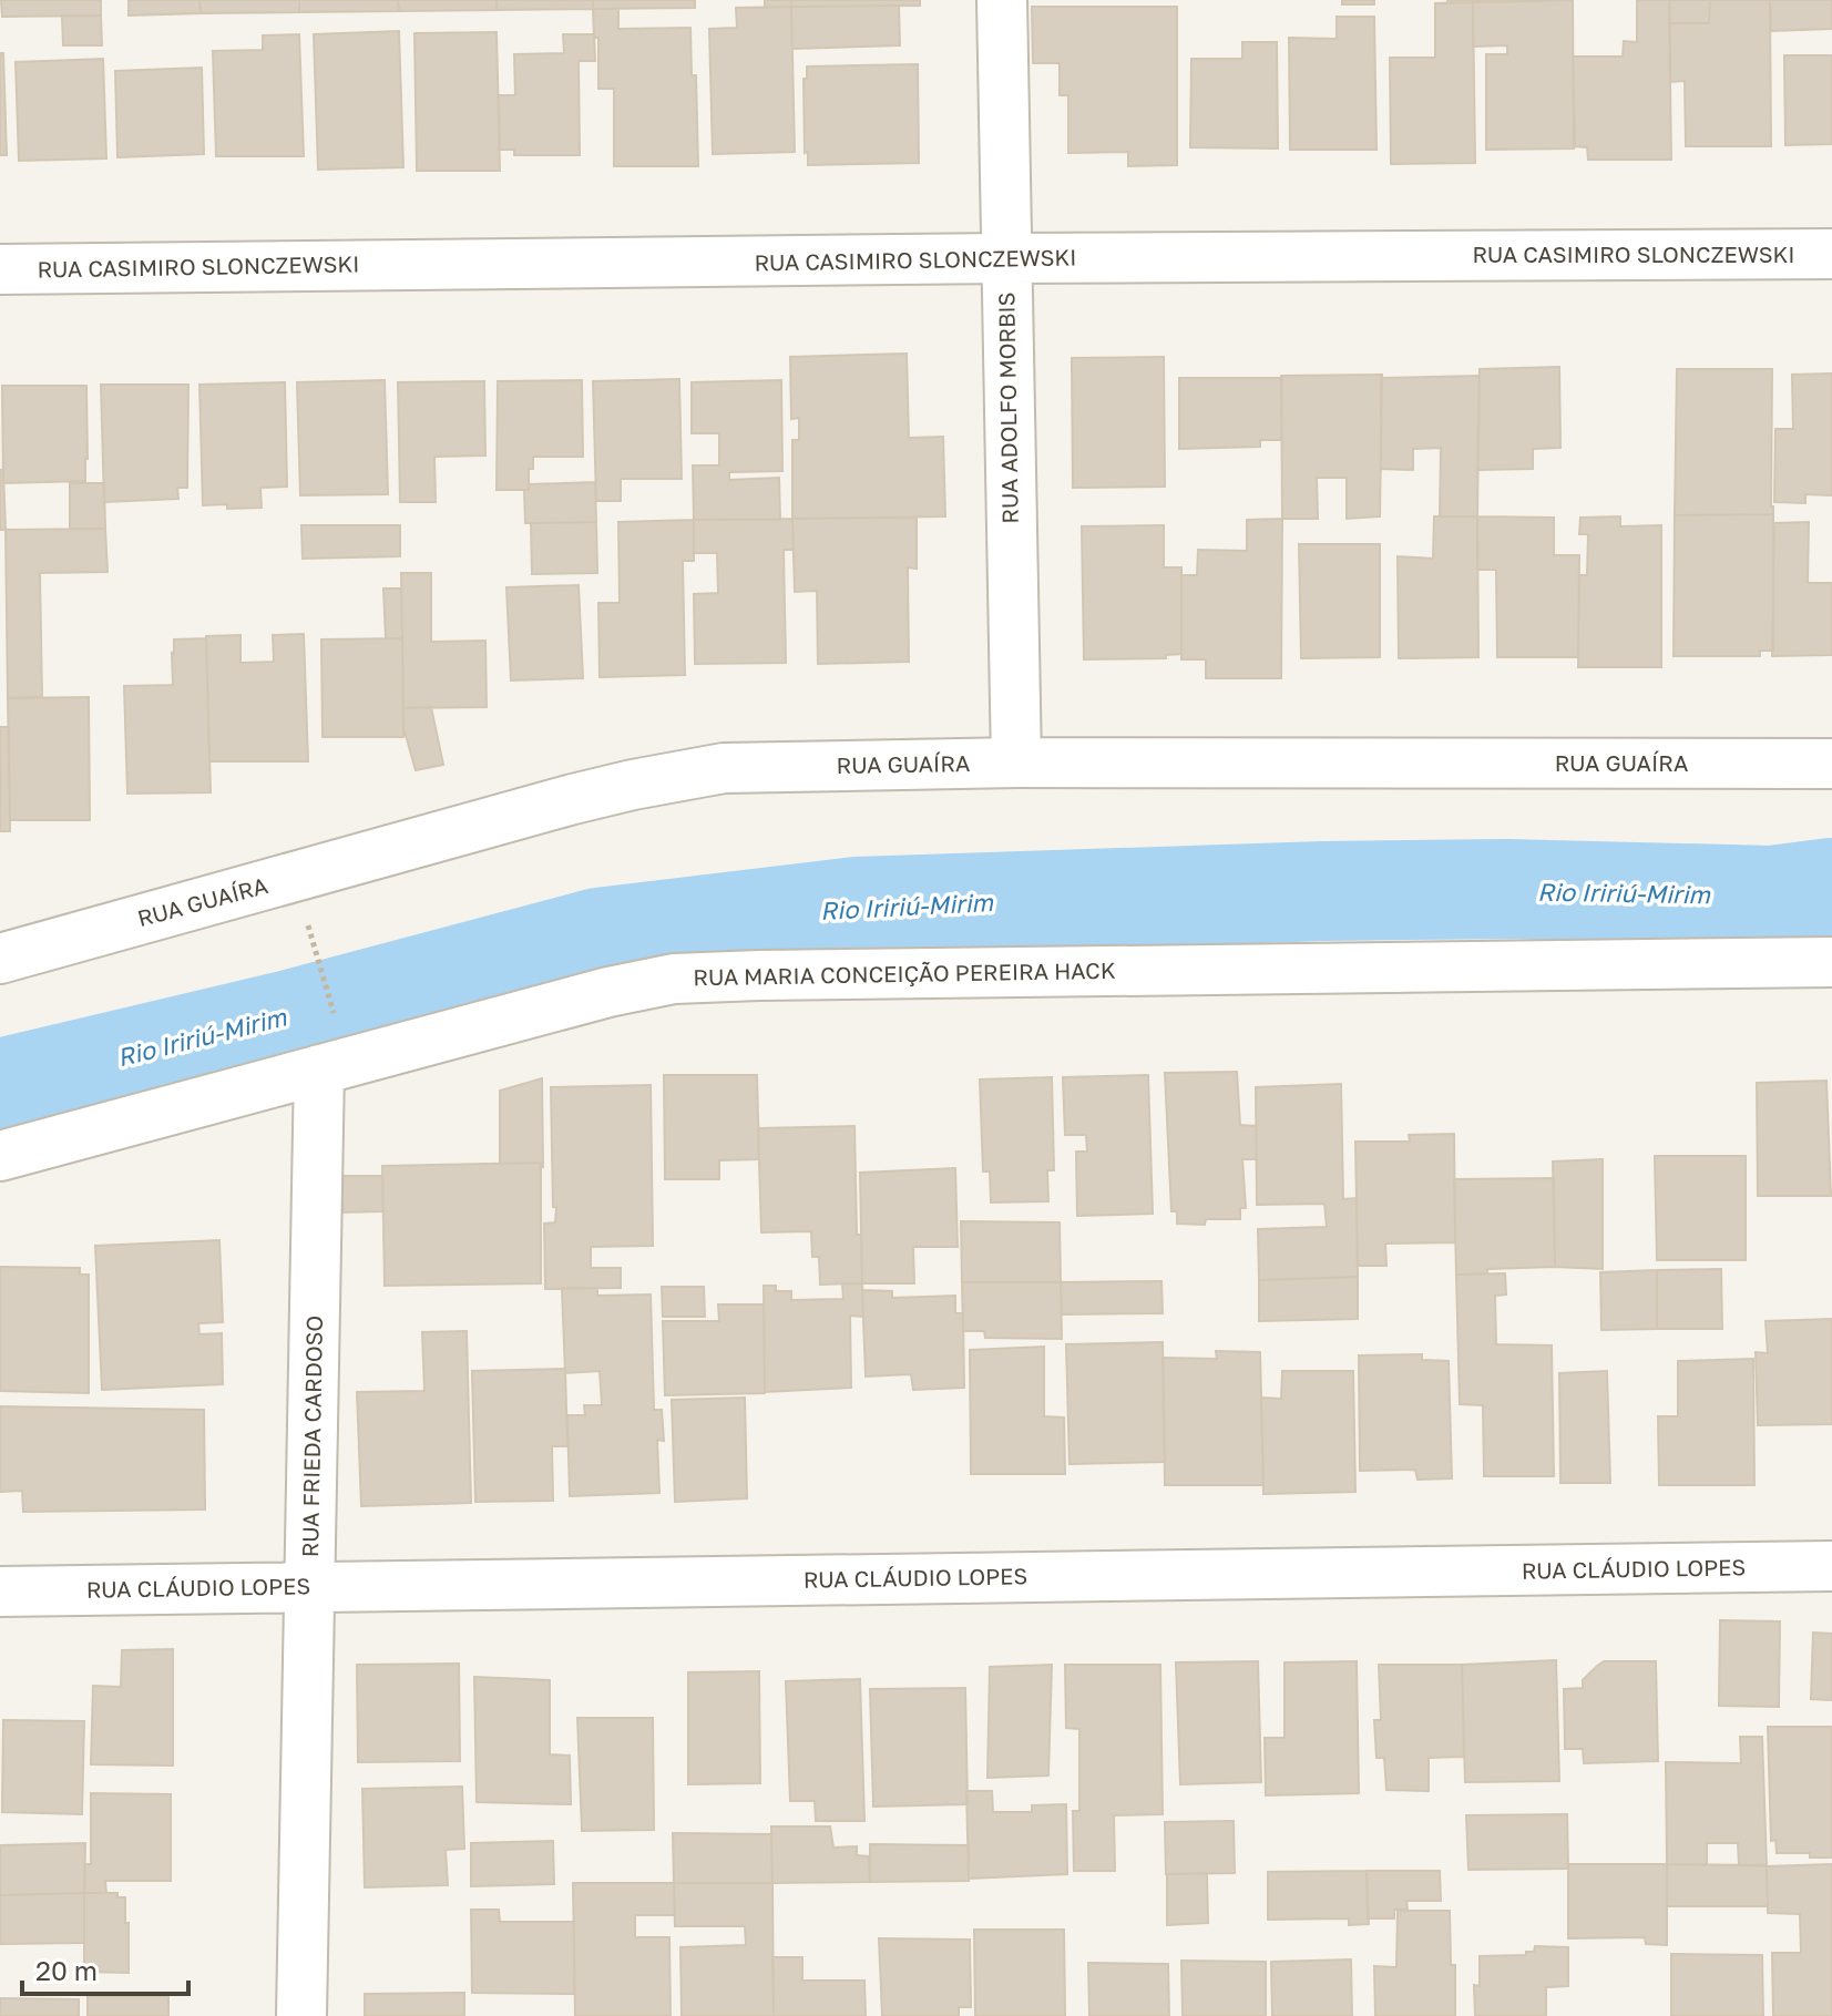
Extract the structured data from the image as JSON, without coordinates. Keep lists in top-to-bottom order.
{
  "streets": {
    "street": [
      "RUA CASIMIRO SLONCZEWSKI",
      "RUA ADOLFO MORBIS",
      "RUA GUAÍRA",
      "RUA MARIA CONCEIÇÃO PEREIRA HACK",
      "RUA FRIEDA CARDOSO",
      "RUA CLÁUDIO LOPES"
    ]
  },
  "crossings": [
    ["RUA CASIMIRO SLONCZEWSKI", "RUA ADOLFO MORBIS"],
    ["RUA ADOLFO MORBIS", "RUA GUAÍRA"],
    ["RUA MARIA CONCEIÇÃO PEREIRA HACK", "RUA FRIEDA CARDOSO"],
    ["RUA FRIEDA CARDOSO", "RUA CLÁUDIO LOPES"]
  ],
  "water": ["Rio Iririú-Mirim"],
  "scale_bar": "20 m"
}
